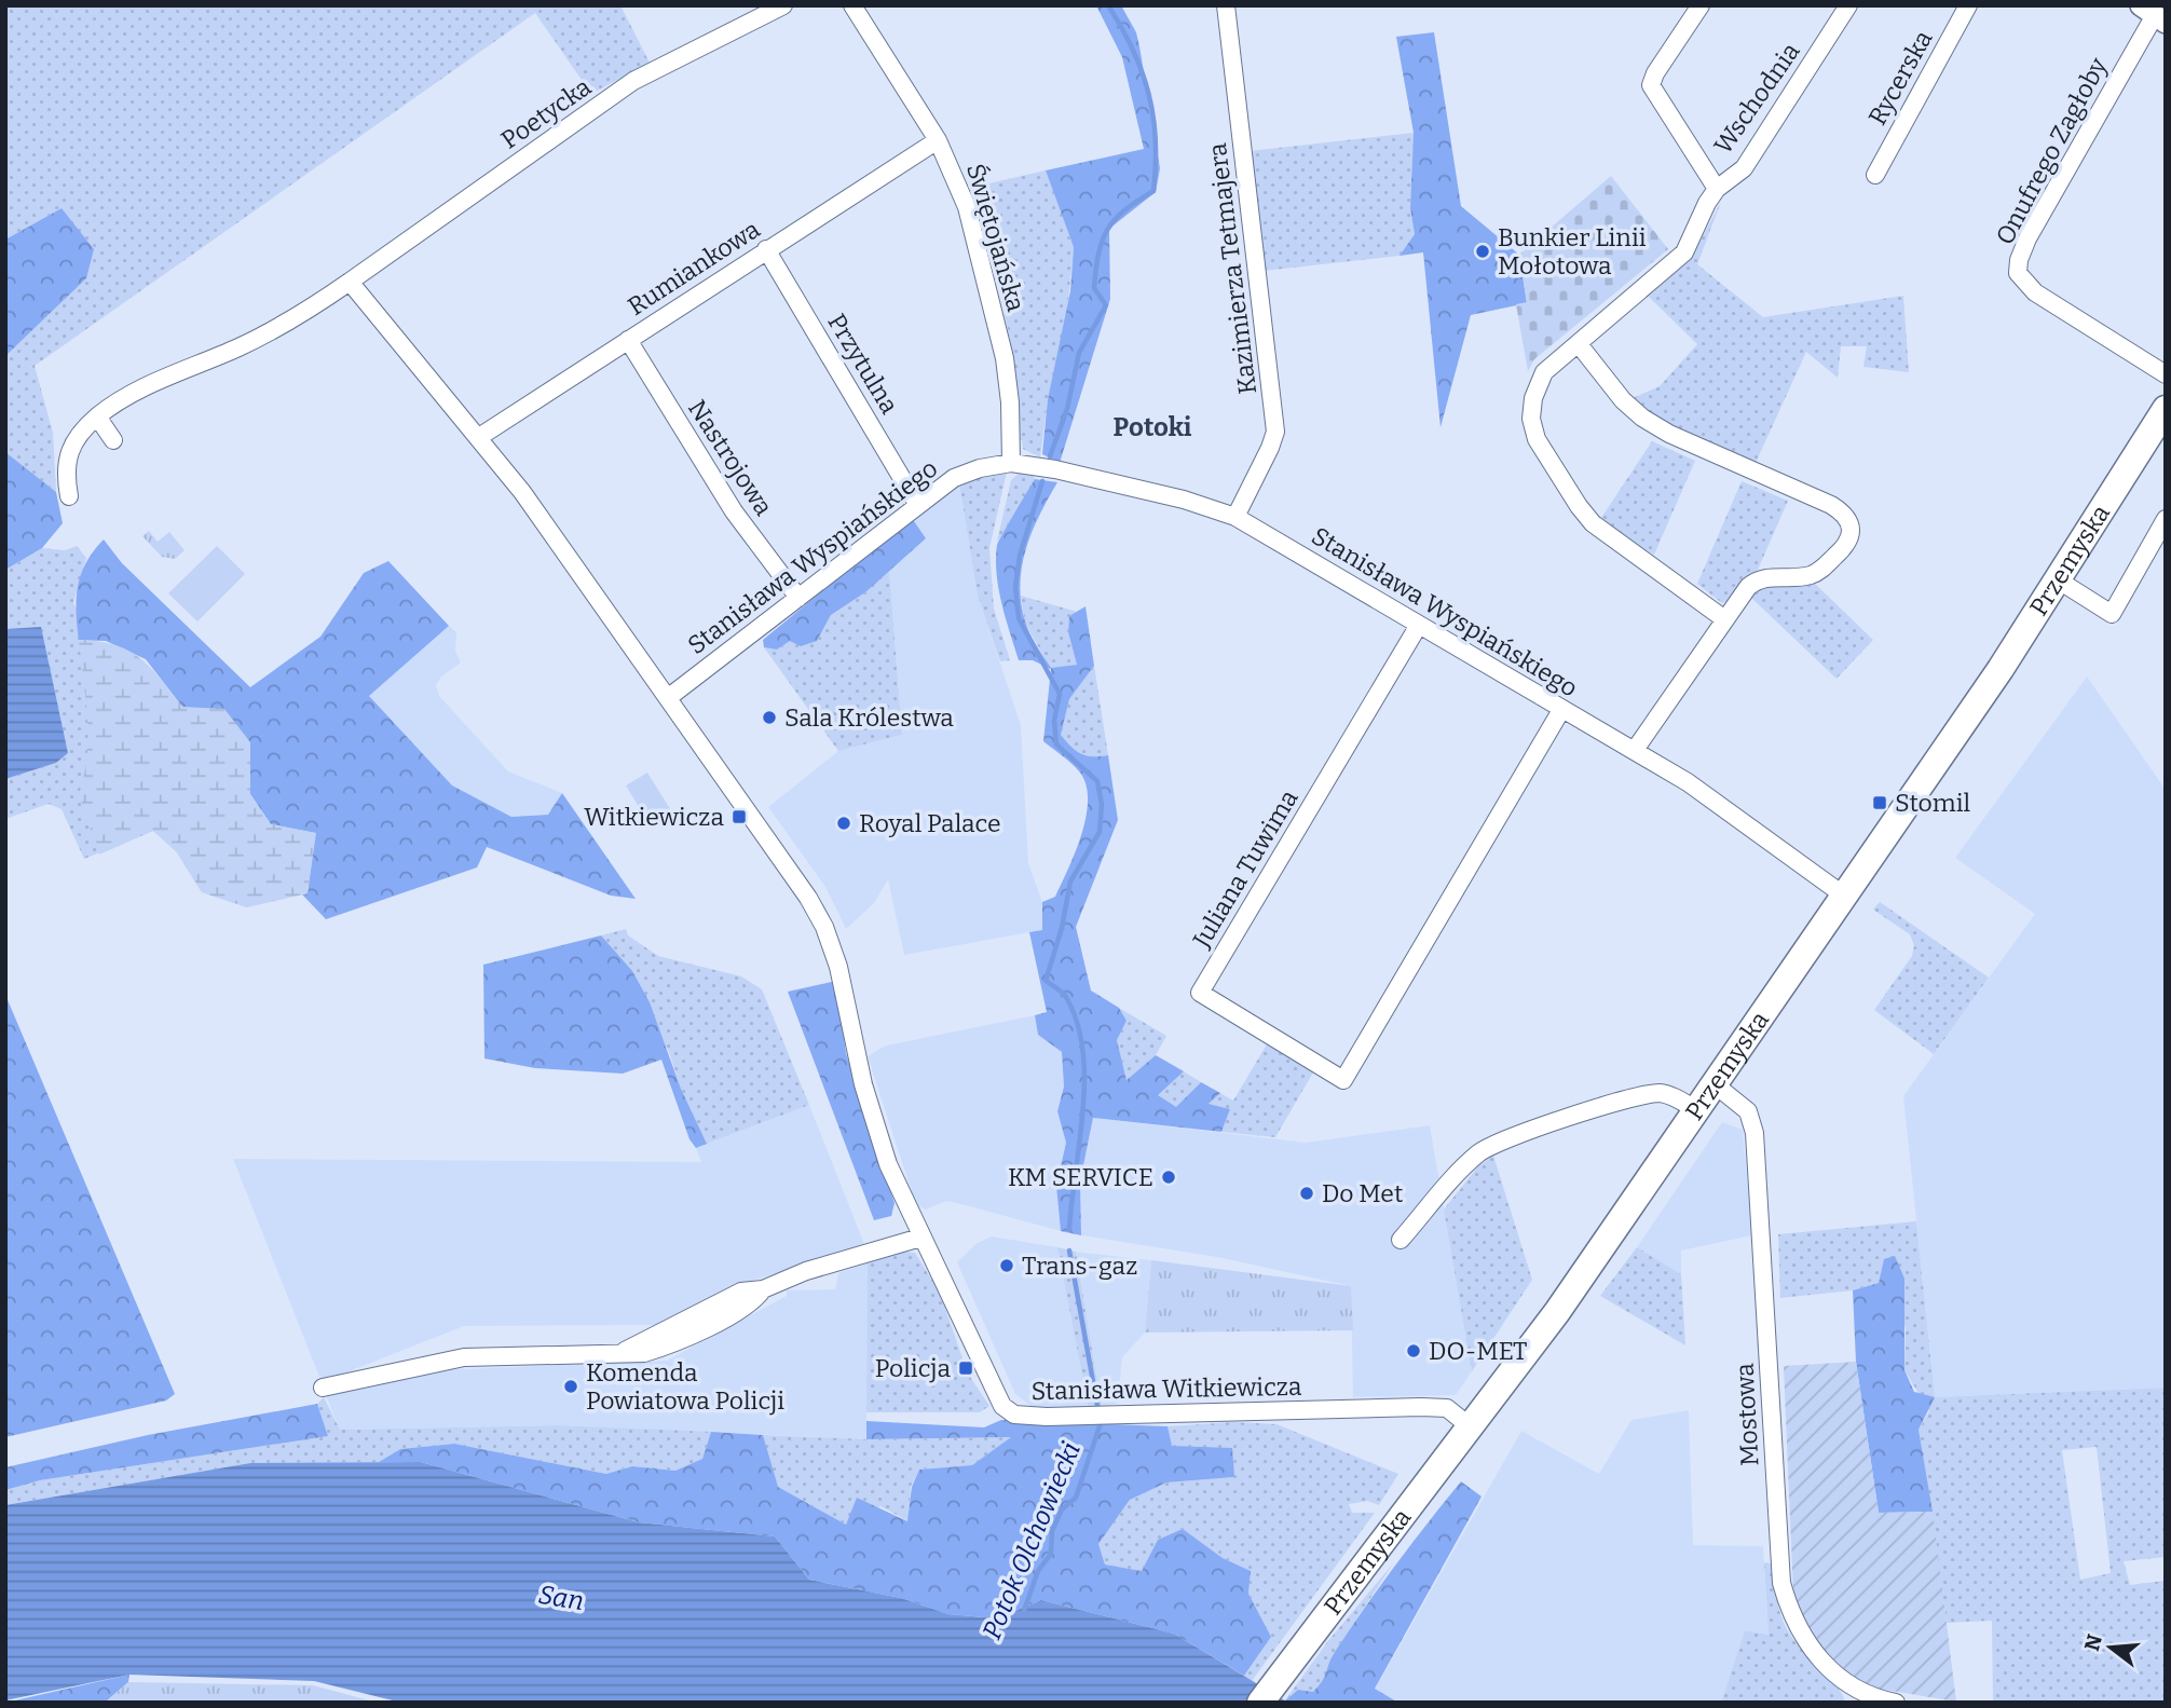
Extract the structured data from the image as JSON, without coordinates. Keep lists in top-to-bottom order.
{
  "streets": {
    "main road": ["Przemyska"],
    "street": [
      "Rycerska",
      "Wschodnia",
      "Poetycka",
      "Onufrego Zagłoby",
      "Świętojańska",
      "Rumiankowa",
      "Kazimierza Tetmajera",
      "Przytulna",
      "Nastrojowa",
      "Stanisława Wyspiańskiego",
      "Juliana Tuwima",
      "Stanisława Witkiewicza",
      "Mostowa"
    ]
  },
  "crossings": [
    ["Świętojańska", "Rumiankowa"],
    ["Świętojańska", "Stanisława Wyspiańskiego"],
    ["Rumiankowa", "Przytulna"],
    ["Rumiankowa", "Nastrojowa"],
    ["Kazimierza Tetmajera", "Stanisława Wyspiańskiego"],
    ["Przytulna", "Stanisława Wyspiańskiego"],
    ["Nastrojowa", "Stanisława Wyspiańskiego"],
    ["Stanisława Wyspiańskiego", "Przemyska"],
    ["Stanisława Wyspiańskiego", "Juliana Tuwima"],
    ["Stanisława Wyspiańskiego", "Stanisława Witkiewicza"],
    ["Przemyska", "Stanisława Witkiewicza"],
    ["Przemyska", "Mostowa"]
  ],
  "districts": ["Potoki"],
  "water": ["Potok Olchowiecki", "San"],
  "places": {
    "other": [
      "Bunkier Linii Mołotowa",
      "Sala Królestwa",
      "Royal Palace",
      "KM SERVICE",
      "Do Met",
      "Trans-gaz",
      "DO-MET",
      "Komenda Powiatowa Policji"
    ],
    "transit": ["Stomil", "Witkiewicza", "Policja"]
  },
  "north": "left"
}
